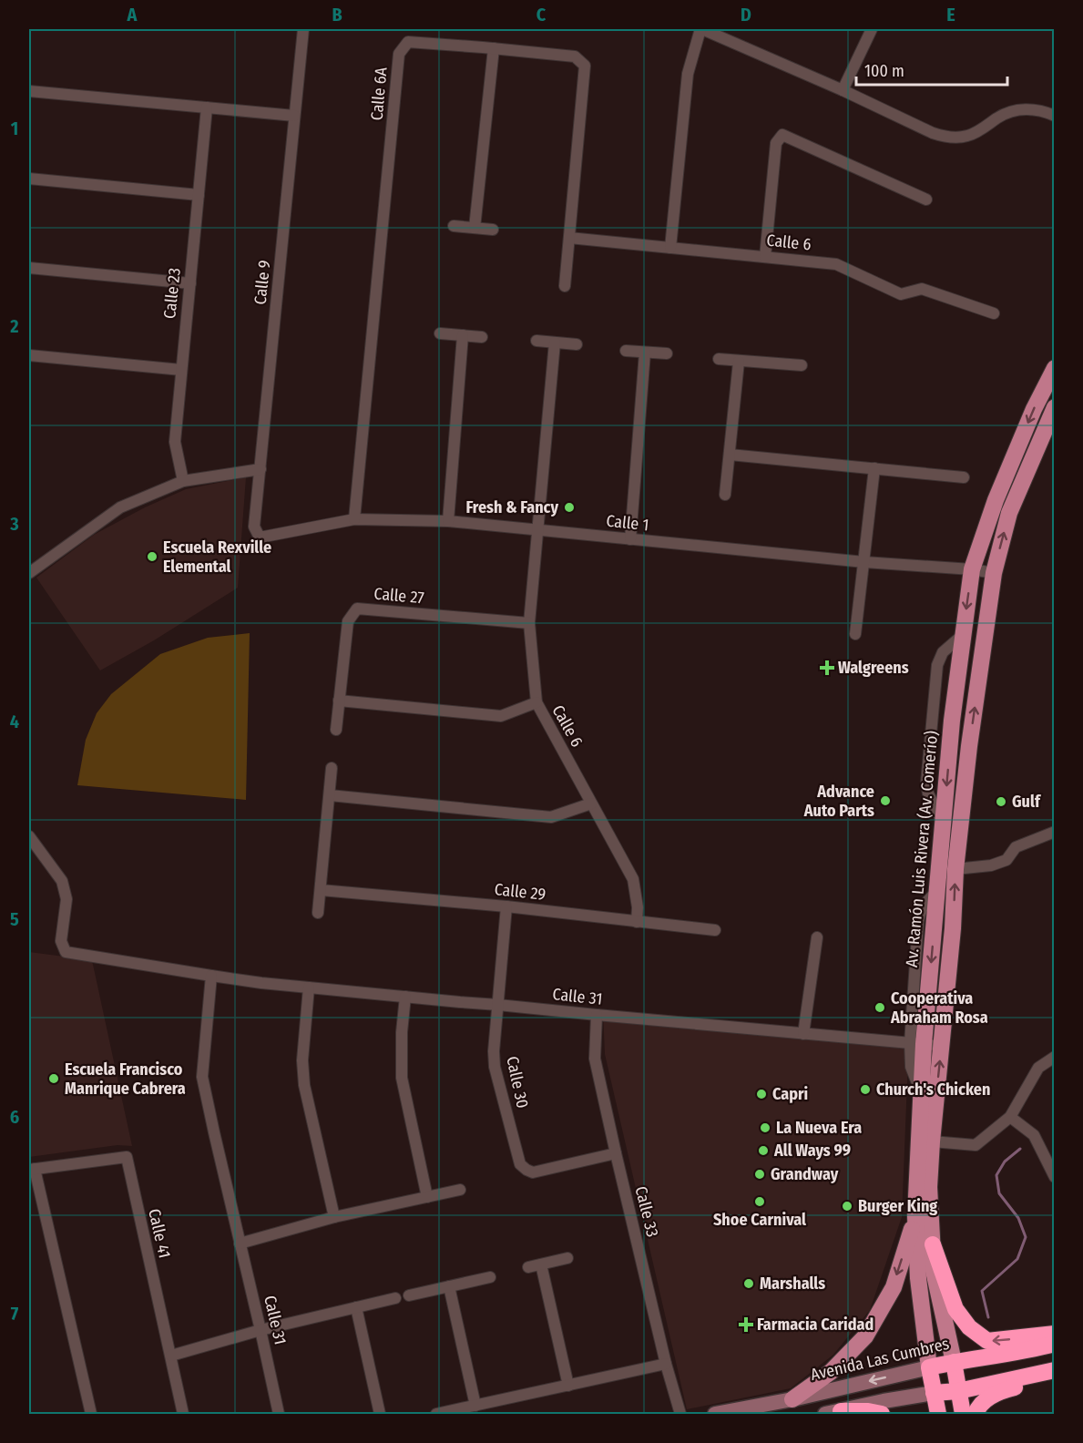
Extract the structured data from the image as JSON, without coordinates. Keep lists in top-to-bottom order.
{
  "streets": {
    "highway": ["Av. Ramón Luis Rivera (Av. Comerío)", "Avenida Las Cumbres"],
    "street": [
      "Calle 6A",
      "Calle 6",
      "Calle 9",
      "Calle 23",
      "Calle 1",
      "Calle 27",
      "Calle 29",
      "Calle 31",
      "Calle 30",
      "Calle 33",
      "Calle 41"
    ]
  },
  "crossings": [
    ["Calle 6A", "Calle 6"],
    ["Calle 6A", "Calle 1"],
    ["Calle 6", "Calle 1"],
    ["Calle 6", "Calle 27"],
    ["Calle 6", "Calle 29"],
    ["Calle 9", "Calle 1"],
    ["Calle 1", "Av. Ramón Luis Rivera (Av. Comerío)"],
    ["Av. Ramón Luis Rivera (Av. Comerío)", "Calle 31"],
    ["Av. Ramón Luis Rivera (Av. Comerío)", "Avenida Las Cumbres"],
    ["Calle 29", "Calle 30"],
    ["Calle 31", "Calle 30"],
    ["Calle 31", "Calle 33"],
    ["Calle 30", "Calle 33"]
  ],
  "places": {
    "other": [
      "Fresh & Fancy",
      "Escuela Rexville Elemental",
      "Advance Auto Parts",
      "Gulf",
      "Cooperativa Abraham Rosa",
      "Escuela Francisco Manrique Cabrera",
      "Church's Chicken",
      "Capri",
      "La Nueva Era",
      "All Ways 99",
      "Grandway",
      "Shoe Carnival",
      "Burger King",
      "Marshalls"
    ],
    "health": ["Walgreens", "Farmacia Caridad"]
  },
  "scale_bar": "100 m",
  "grid": {
    "columns": [
      "A",
      "B",
      "C",
      "D",
      "E"
    ],
    "rows": [
      "1",
      "2",
      "3",
      "4",
      "5",
      "6",
      "7"
    ]
  }
}
